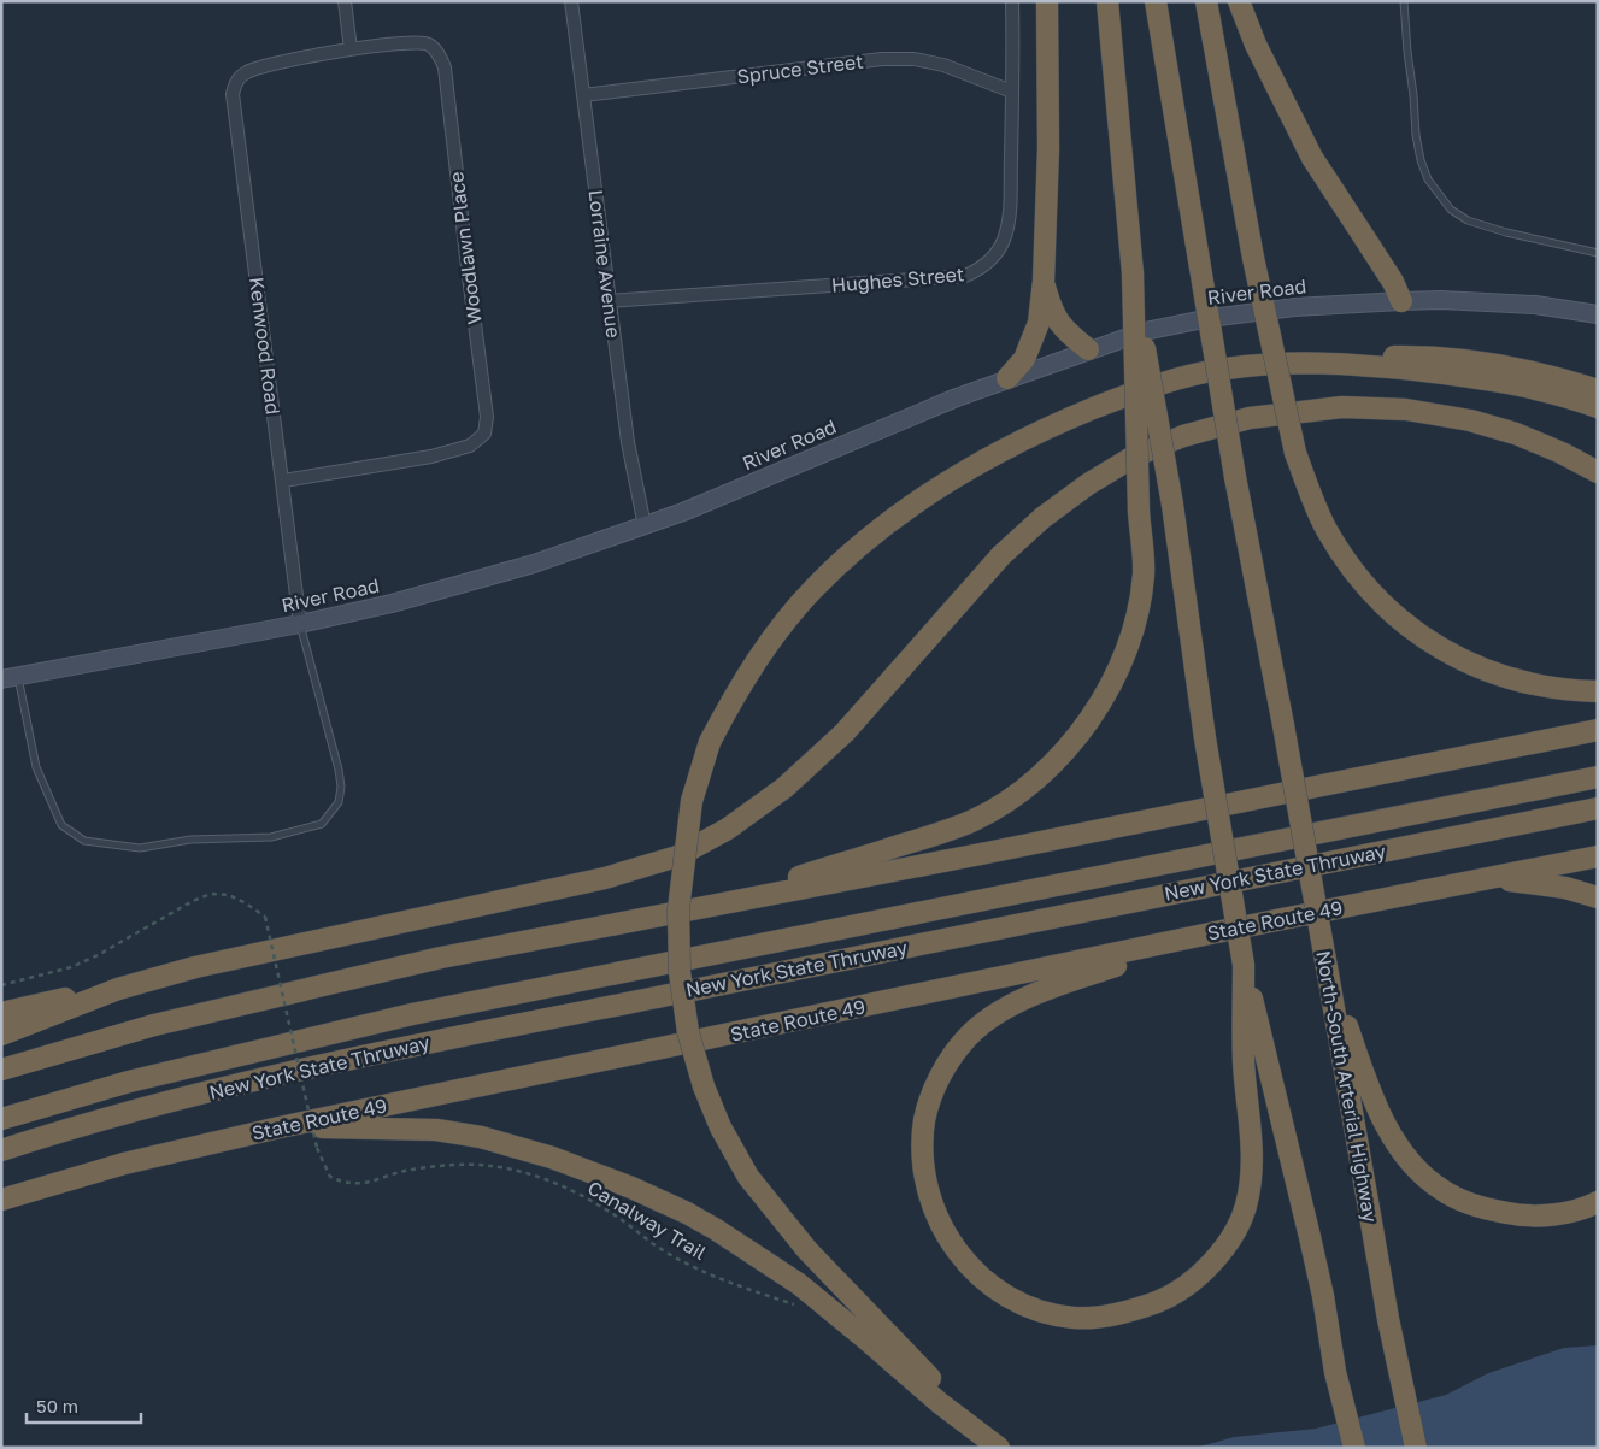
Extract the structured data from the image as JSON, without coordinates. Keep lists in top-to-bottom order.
{
  "streets": {
    "highway": ["New York State Thruway", "State Route 49", "North-South Arterial Highway"],
    "main road": ["River Road"],
    "street": [
      "Spruce Street",
      "Woodlawn Place",
      "Lorraine Avenue",
      "Hughes Street",
      "Kenwood Road"
    ],
    "path": ["Canalway Trail"]
  },
  "crossings": [
    ["Spruce Street", "Lorraine Avenue"],
    ["Spruce Street", "Hughes Street"],
    ["Woodlawn Place", "Kenwood Road"],
    ["Lorraine Avenue", "Hughes Street"],
    ["Lorraine Avenue", "River Road"],
    ["River Road", "Kenwood Road"]
  ],
  "scale_bar": "50 m"
}
